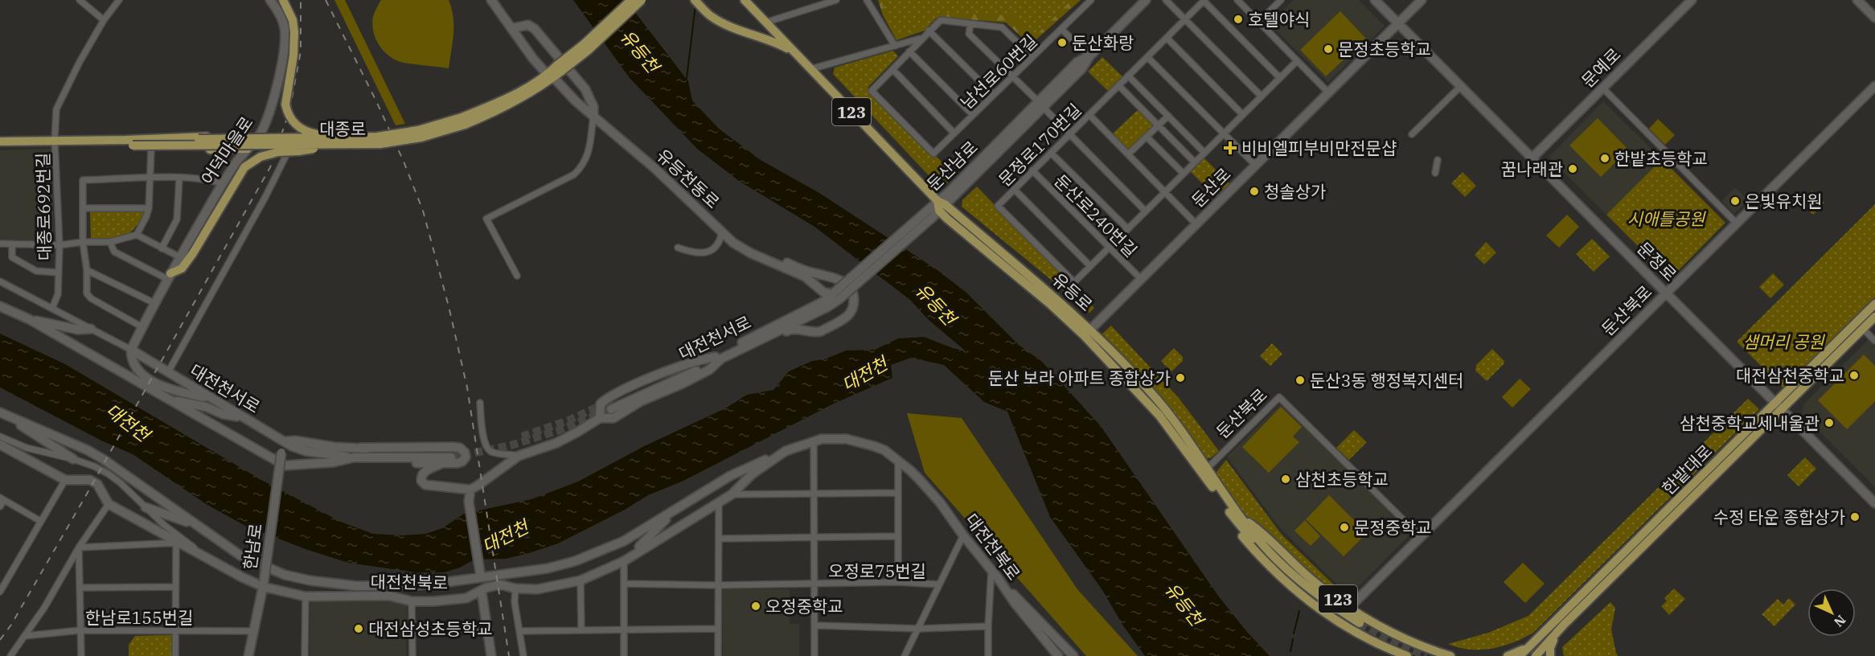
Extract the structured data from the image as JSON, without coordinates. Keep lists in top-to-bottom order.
{
  "streets": {
    "main road": [
      "문예로",
      "123",
      "대종로",
      "어덕마을로",
      "둔산남로",
      "유등천동로",
      "둔산로",
      "문정로",
      "유등로",
      "둔산북로",
      "대전천서로",
      "한밭대로",
      "한남로",
      "대전천북로"
    ],
    "street": [
      "남선로60번길",
      "문정로170번길",
      "대종로692번길",
      "둔산로240번길",
      "오정로75번길",
      "한남로155번길"
    ]
  },
  "crossings": [
    ["문예로", "문정로"],
    ["123", "유등로"],
    ["123", "둔산북로"],
    ["대종로", "유등천동로"],
    ["대종로", "대종로692번길"],
    ["문정로170번길", "둔산로240번길"],
    ["어덕마을로", "대전천서로"],
    ["둔산남로", "유등천동로"],
    ["둔산남로", "유등로"],
    ["둔산남로", "대전천서로"],
    ["유등천동로", "대전천서로"],
    ["둔산로", "둔산로240번길"],
    ["둔산로", "문정로"],
    ["둔산로", "유등로"],
    ["대종로692번길", "대전천서로"],
    ["문정로", "둔산북로"],
    ["문정로", "한밭대로"],
    ["유등로", "둔산북로"],
    ["대전천서로", "한남로"],
    ["한남로", "대전천북로"],
    ["한남로", "한남로155번길"],
    ["대전천북로", "오정로75번길"]
  ],
  "water": ["유등천", "대전천"],
  "parks": ["시애틀공원", "샘머리 공원"],
  "places": {
    "other": [
      "호텔야식",
      "둔산화랑",
      "문정초등학교",
      "한밭초등학교",
      "꿈나래관",
      "청솔상가",
      "은빛유치원",
      "대전삼천중학교",
      "둔산 보라 아파트 종합상가",
      "둔산3동 행정복지센터",
      "삼천중학교세내울관",
      "삼천초등학교",
      "수정 타운 종합상가",
      "문정중학교",
      "오정중학교",
      "대전삼성초등학교"
    ],
    "health": ["비비엘피부비만전문샵"]
  },
  "north": "bottom right"
}
